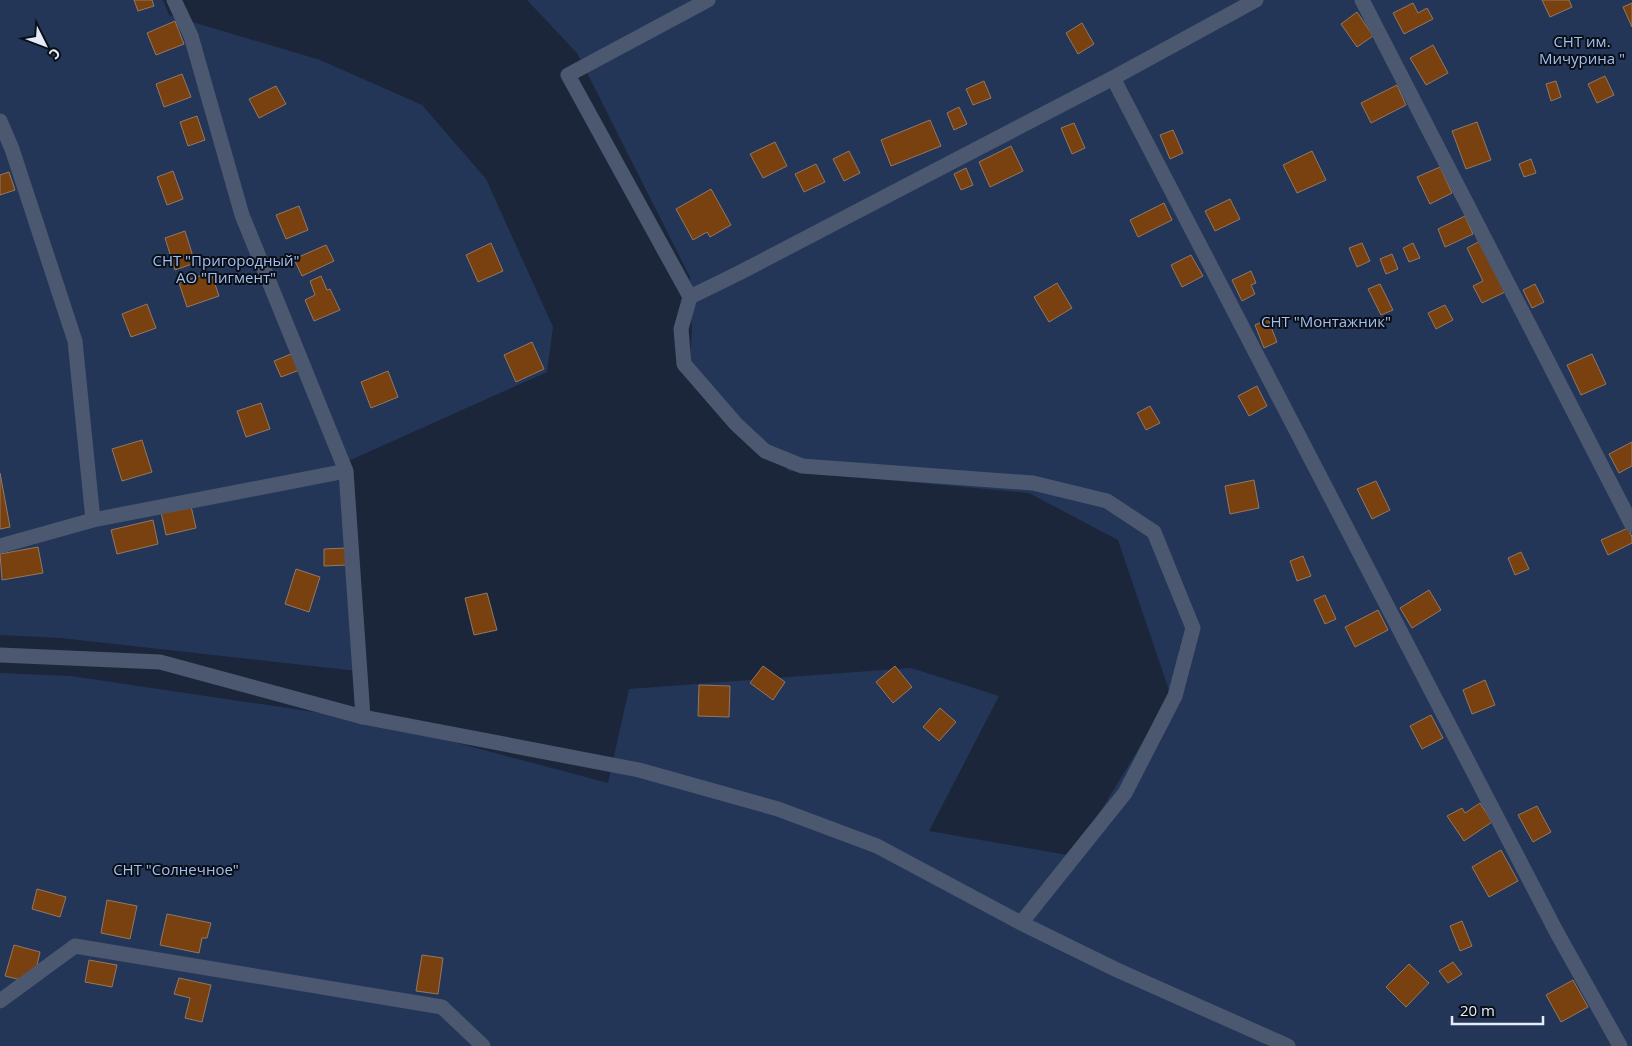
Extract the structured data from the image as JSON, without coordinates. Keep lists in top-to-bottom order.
{
  "parks": [
    "СНТ им. Мичурина \"",
    "СНТ \"Пригородный\" АО \"Пигмент\"",
    "СНТ \"Монтажник\"",
    "СНТ \"Солнечное\""
  ],
  "scale_bar": "20 m",
  "north": "bottom right"
}
